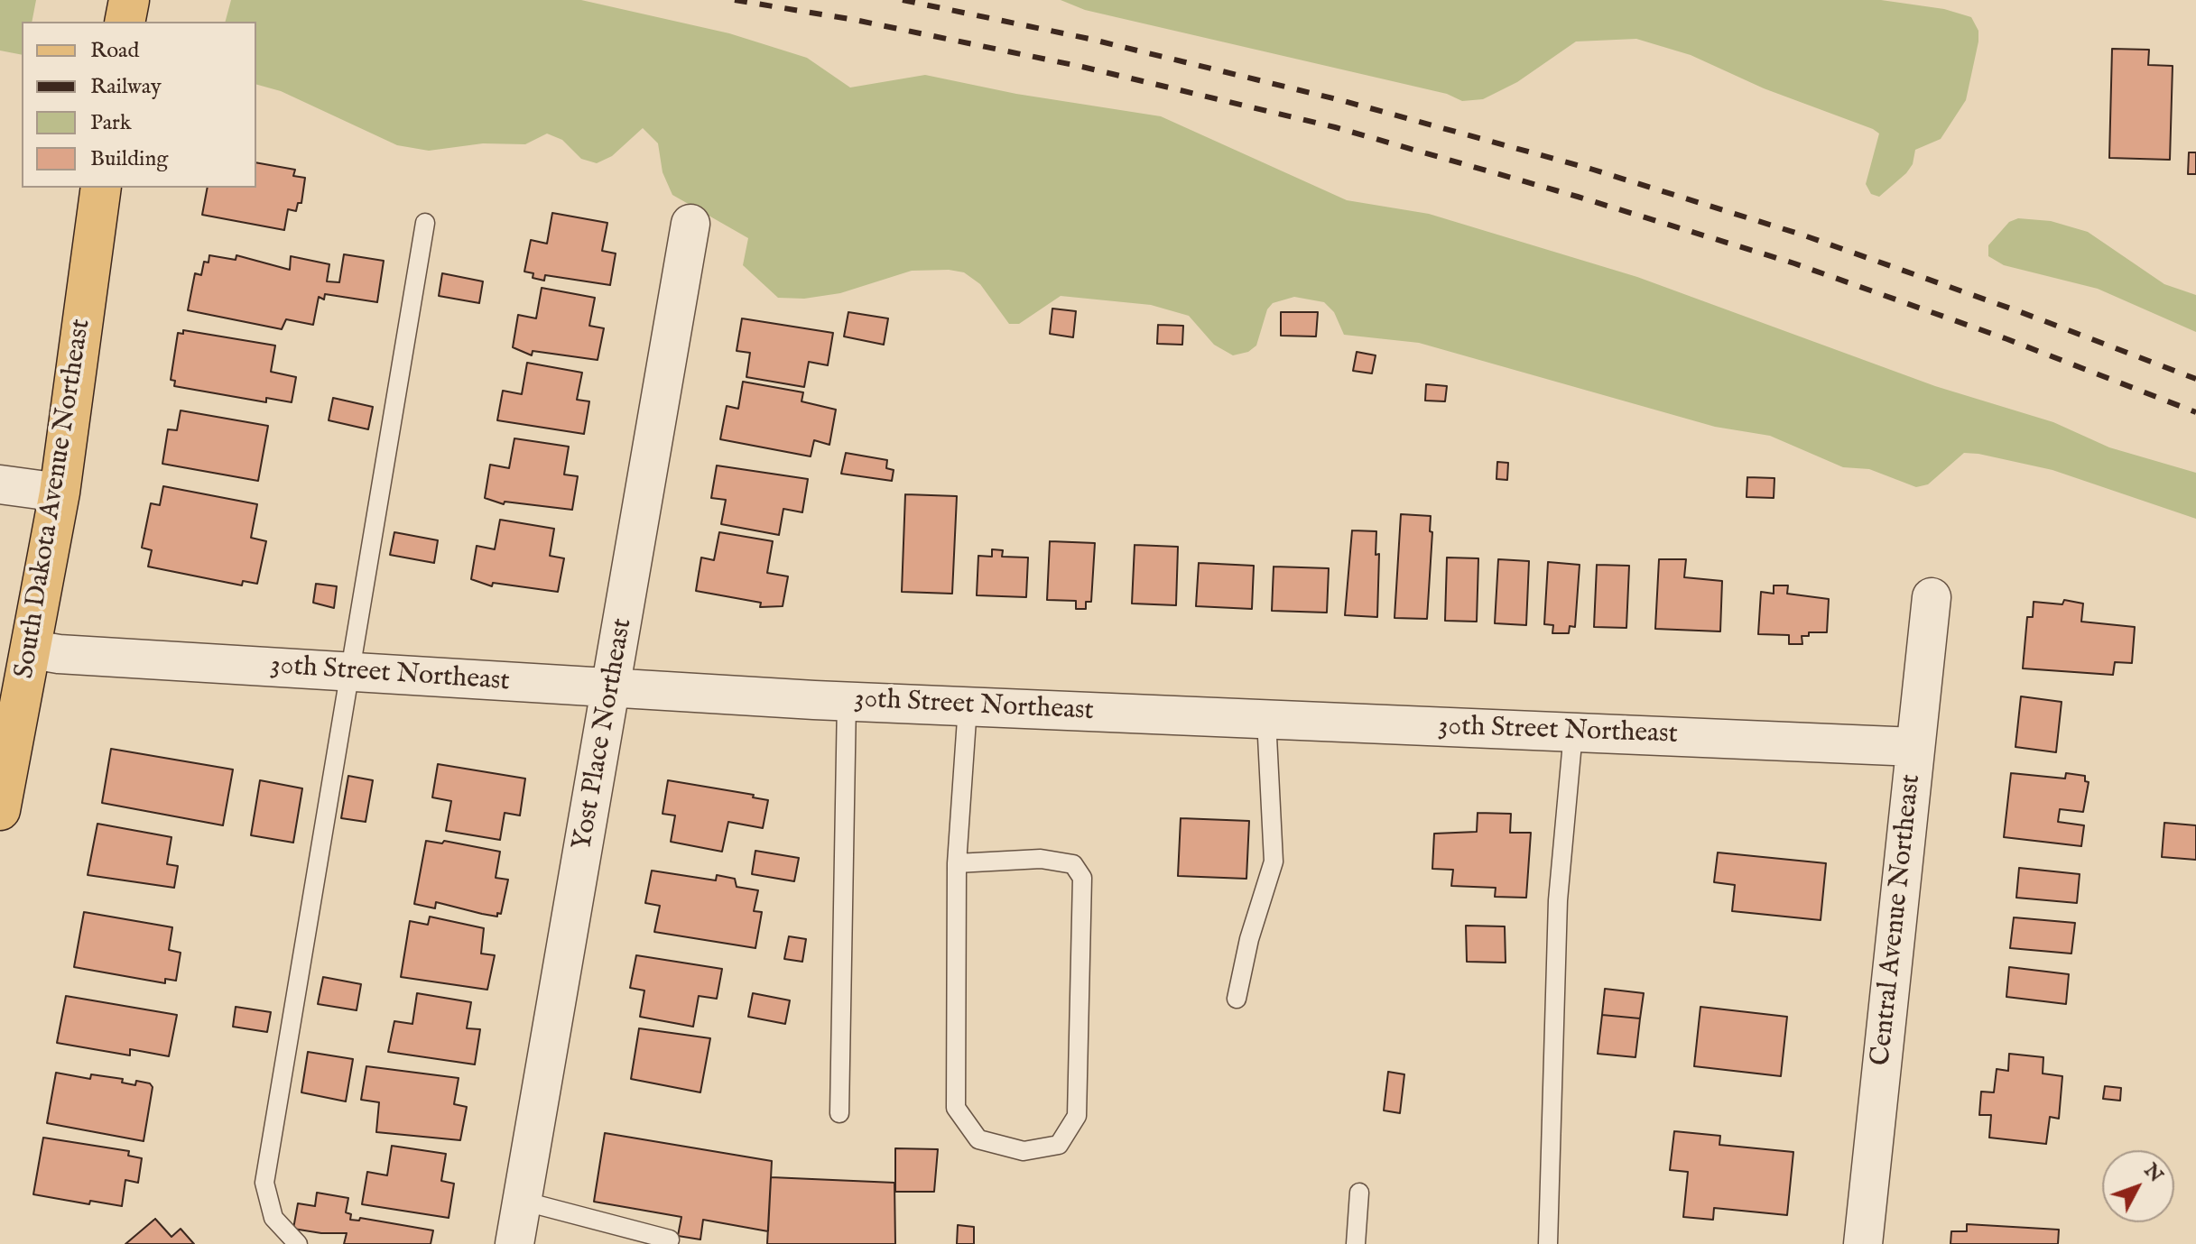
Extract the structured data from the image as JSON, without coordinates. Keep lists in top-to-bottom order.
{
  "streets": {
    "main road": ["South Dakota Avenue Northeast"],
    "street": ["30th Street Northeast", "Yost Place Northeast", "Central Avenue Northeast"]
  },
  "crossings": [
    ["South Dakota Avenue Northeast", "30th Street Northeast"],
    ["30th Street Northeast", "Yost Place Northeast"],
    ["30th Street Northeast", "Central Avenue Northeast"]
  ],
  "legend": [
    "Road",
    "Railway",
    "Park",
    "Building"
  ],
  "north": "top right"
}
